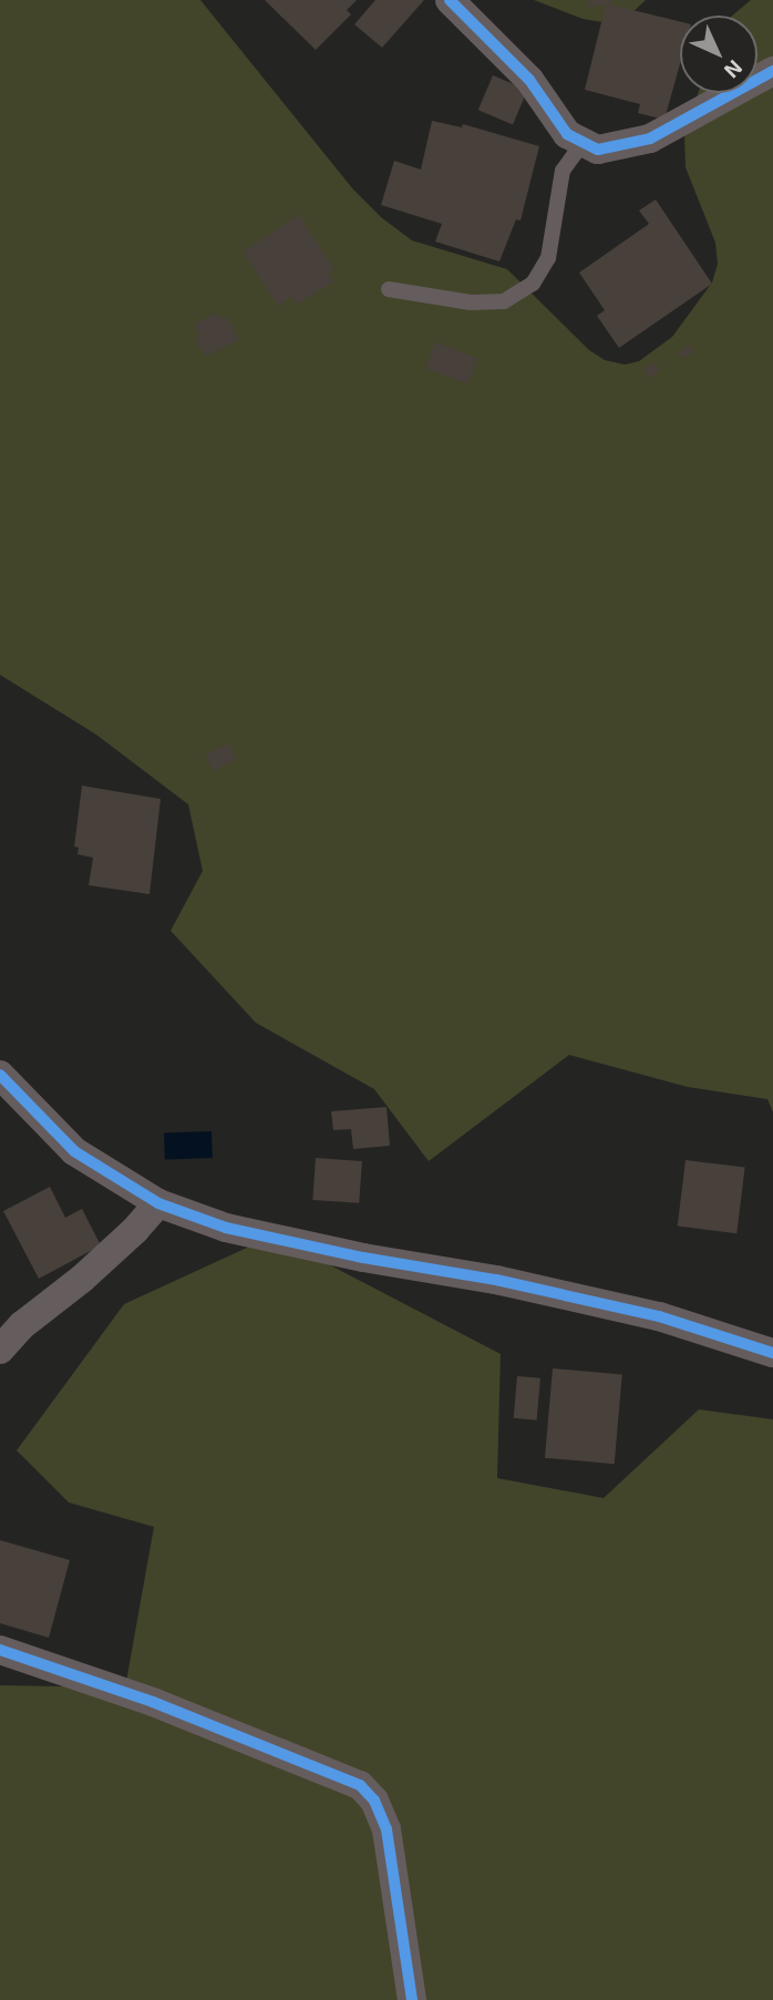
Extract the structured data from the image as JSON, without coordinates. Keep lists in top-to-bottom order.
{
  "north": "bottom right"
}
